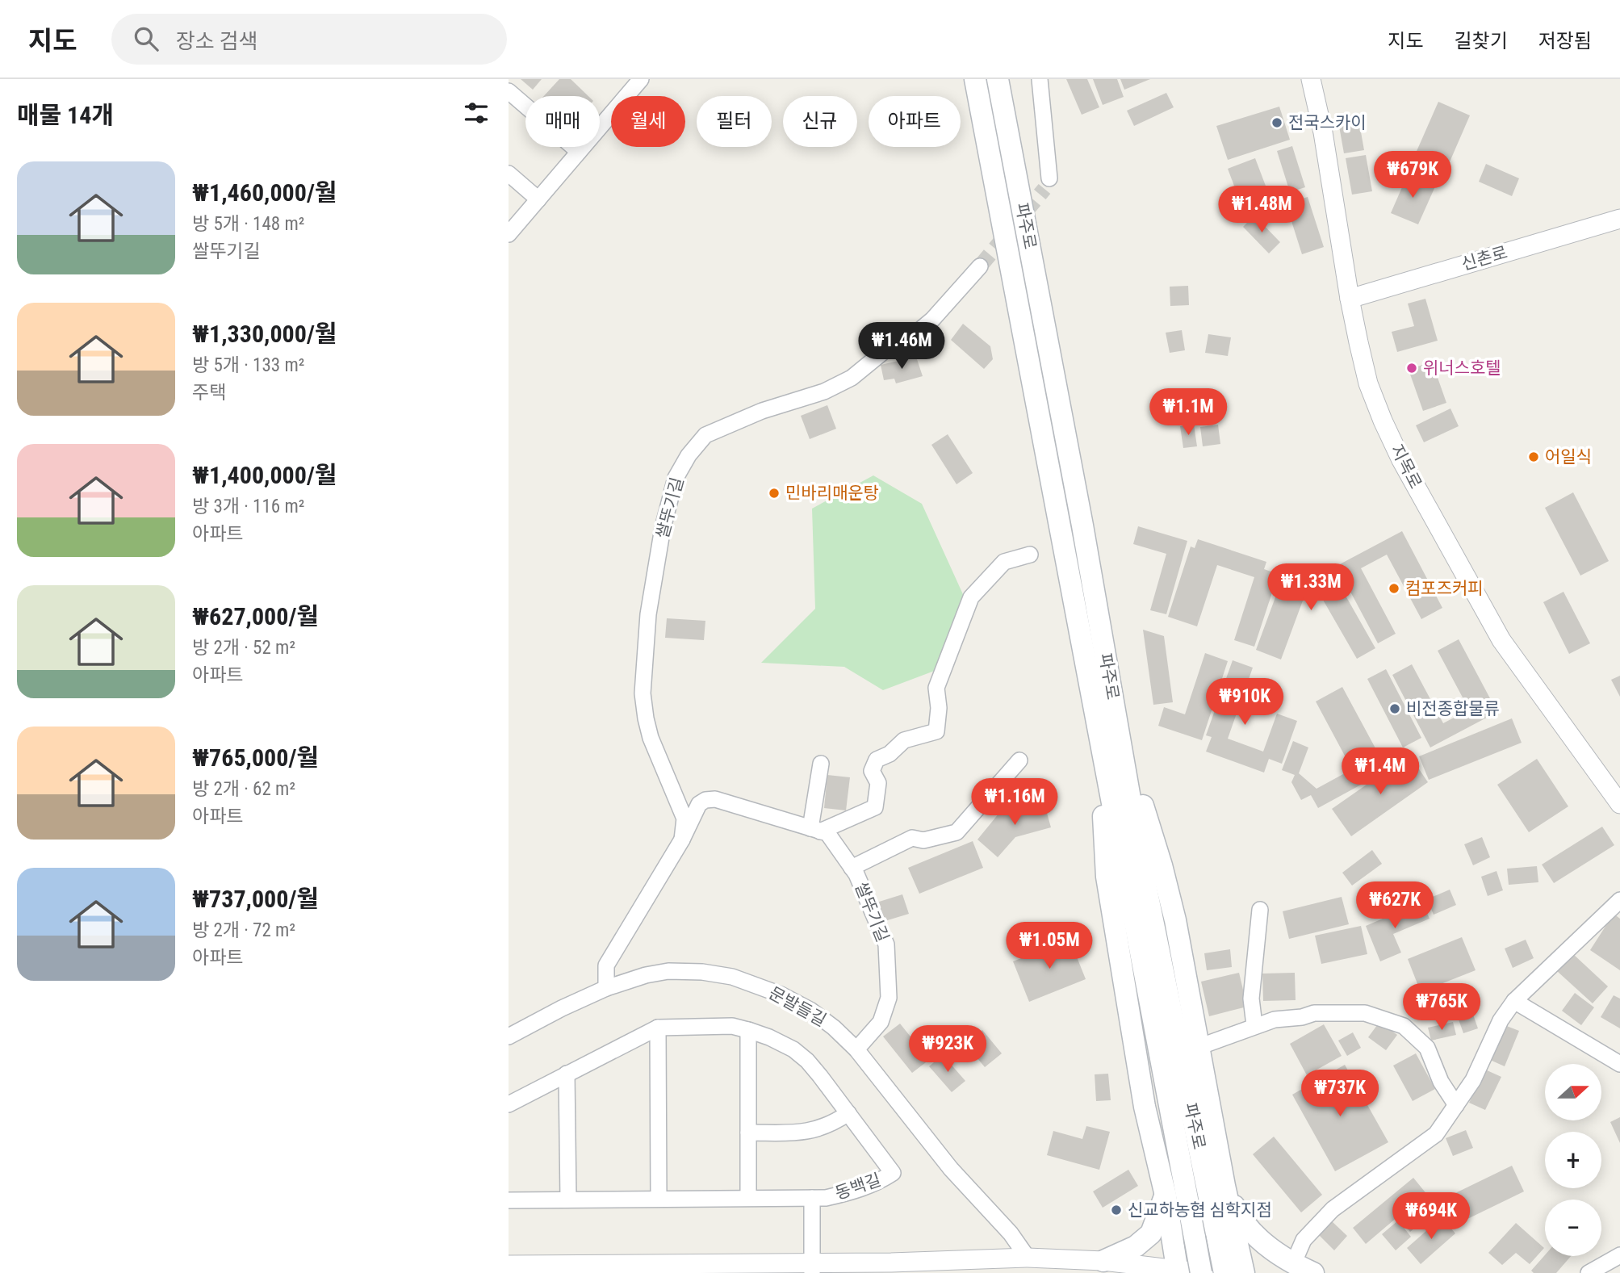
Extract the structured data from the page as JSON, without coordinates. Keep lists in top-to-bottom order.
{
  "streets": {
    "main road": ["파주로"],
    "street": [
      "신촌로",
      "지목로",
      "쌀뚜기길",
      "문발들길",
      "동백길"
    ]
  },
  "crossings": [
    ["신촌로", "지목로"],
    ["쌀뚜기길", "문발들길"]
  ],
  "places": [
    "전국스카이",
    "위너스호텔",
    "어일식",
    "민바리매운탕",
    "컴포즈커피",
    "비전종합물류",
    "신교하농협 심학지점"
  ],
  "north": "right",
  "page": {
    "header": "지도",
    "search": "장소 검색",
    "nav": ["지도", "길찾기", "저장됨"],
    "heading": "매물 14개",
    "chip": [
      "매매",
      "월세",
      "필터",
      "신규",
      "아파트"
    ],
    "list": [
      {
        "name": "₩1,460,000/월",
        "note": "방 5개 · 148 m² · 쌀뚜기길"
      },
      {
        "name": "₩1,330,000/월",
        "note": "방 5개 · 133 m² · 주택"
      },
      {
        "name": "₩1,400,000/월",
        "note": "방 3개 · 116 m² · 아파트"
      },
      {
        "name": "₩627,000/월",
        "note": "방 2개 · 52 m² · 아파트"
      },
      {
        "name": "₩765,000/월",
        "note": "방 2개 · 62 m² · 아파트"
      },
      {
        "name": "₩737,000/월",
        "note": "방 2개 · 72 m² · 아파트"
      }
    ],
    "price": [
      "₩679K",
      "₩1.48M",
      "₩1.46M",
      "₩1.1M",
      "₩1.33M",
      "₩910K",
      "₩1.4M",
      "₩1.16M",
      "₩627K",
      "₩1.05M",
      "₩765K",
      "₩923K",
      "₩737K",
      "₩694K"
    ],
    "map_buttons": ["+", "−"]
  }
}
